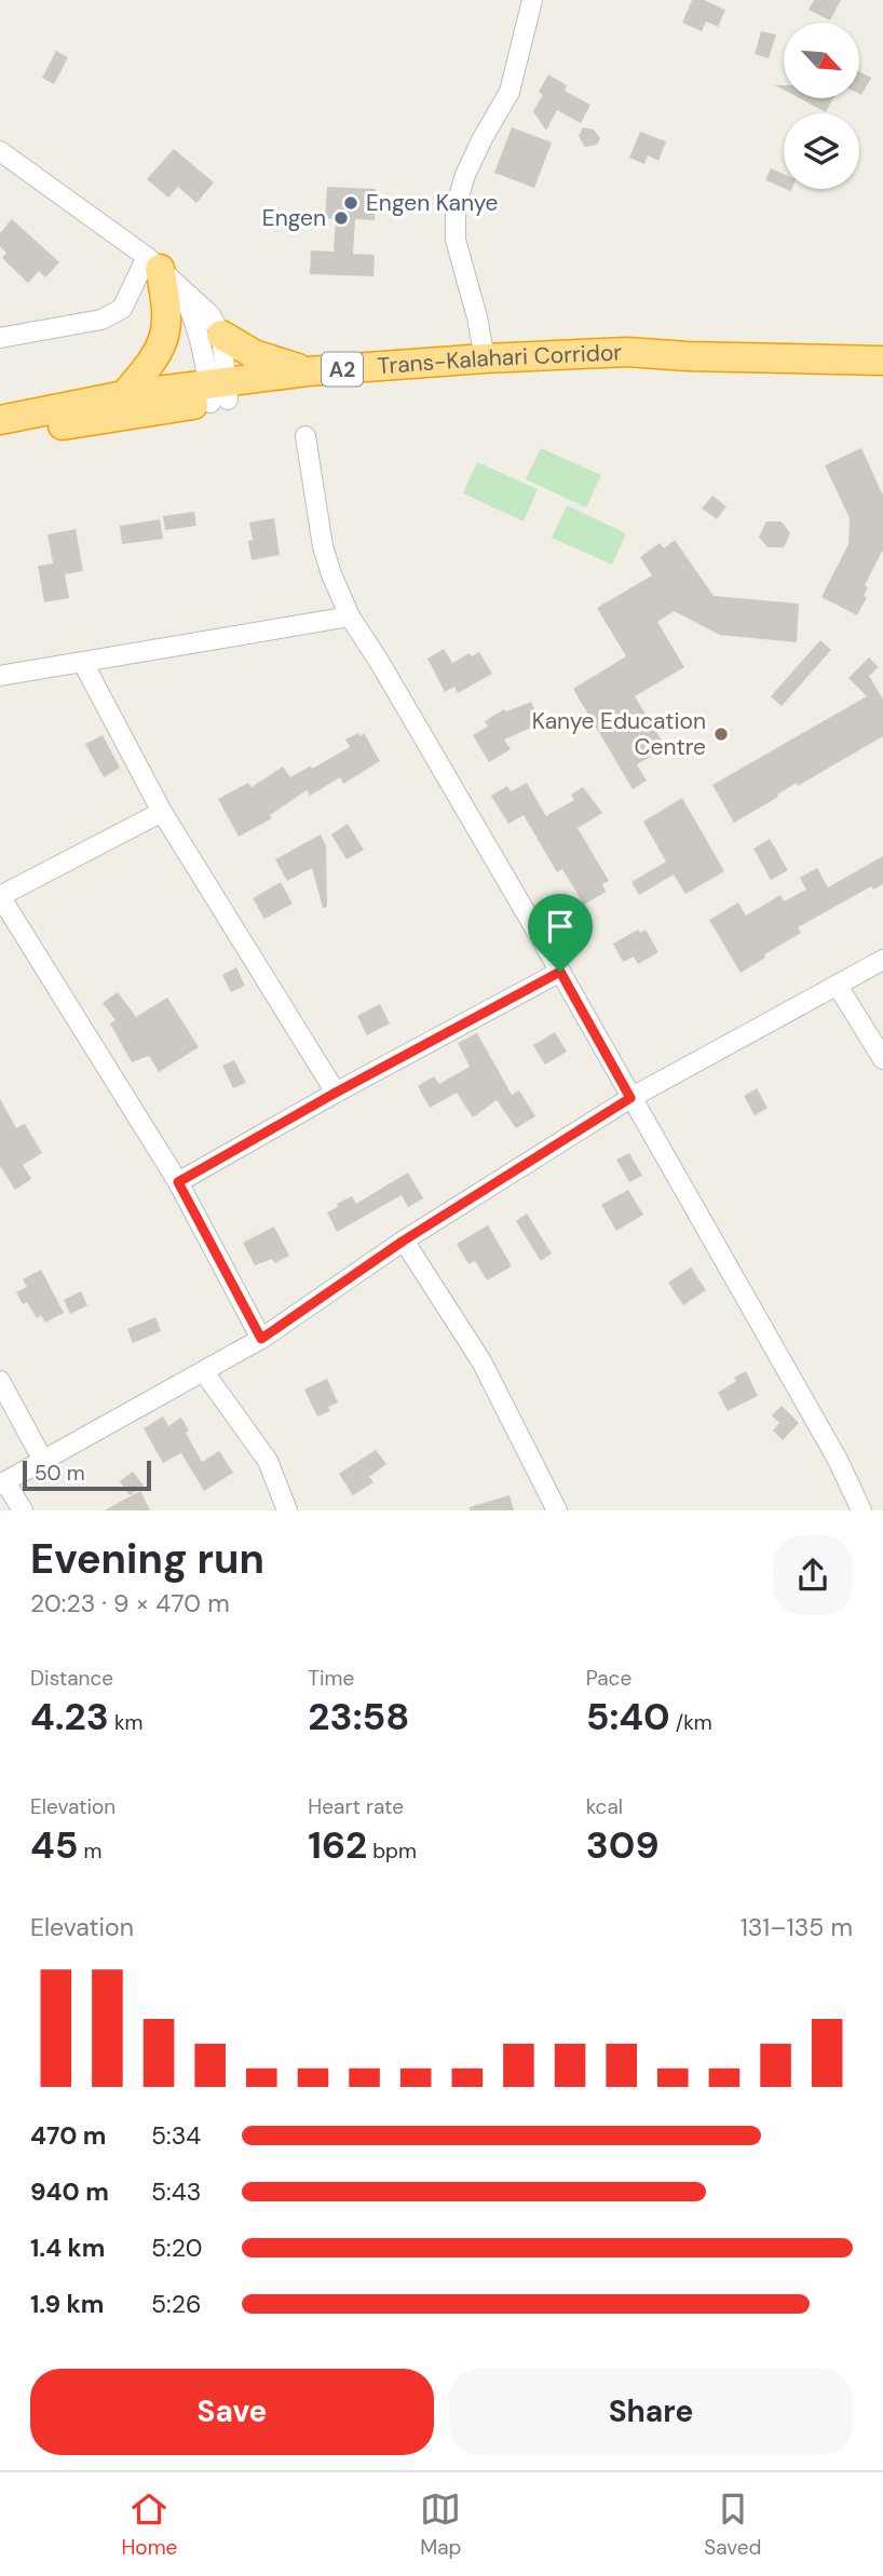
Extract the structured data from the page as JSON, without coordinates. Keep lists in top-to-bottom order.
{
  "streets": {
    "highway": ["Trans-Kalahari Corridor", "A2"]
  },
  "places": ["Engen Kanye", "Engen", "Kanye Education Centre"],
  "scale_bar": "50 m",
  "north": "bottom right",
  "page": {
    "scale": "50 m",
    "heading": ["Evening run", "20:23 · 9 × 470 m"],
    "stats": [
      ["Distance", "4.23 km"],
      ["Time", "23:58"],
      ["Pace", "5:40 /km"],
      ["Elevation", "45 m"],
      ["Heart rate", "162 bpm"],
      ["kcal", "309"]
    ],
    "chart": ["Elevation", "131–135 m"],
    "list": [
      {
        "name": "470 m",
        "note": "5:34"
      },
      {
        "name": "940 m",
        "note": "5:43"
      },
      {
        "name": "1.4 km",
        "note": "5:20"
      },
      {
        "name": "1.9 km",
        "note": "5:26"
      }
    ],
    "buttons": ["Save", "Share"],
    "tabs": ["Home", "Map", "Saved"]
  }
}
